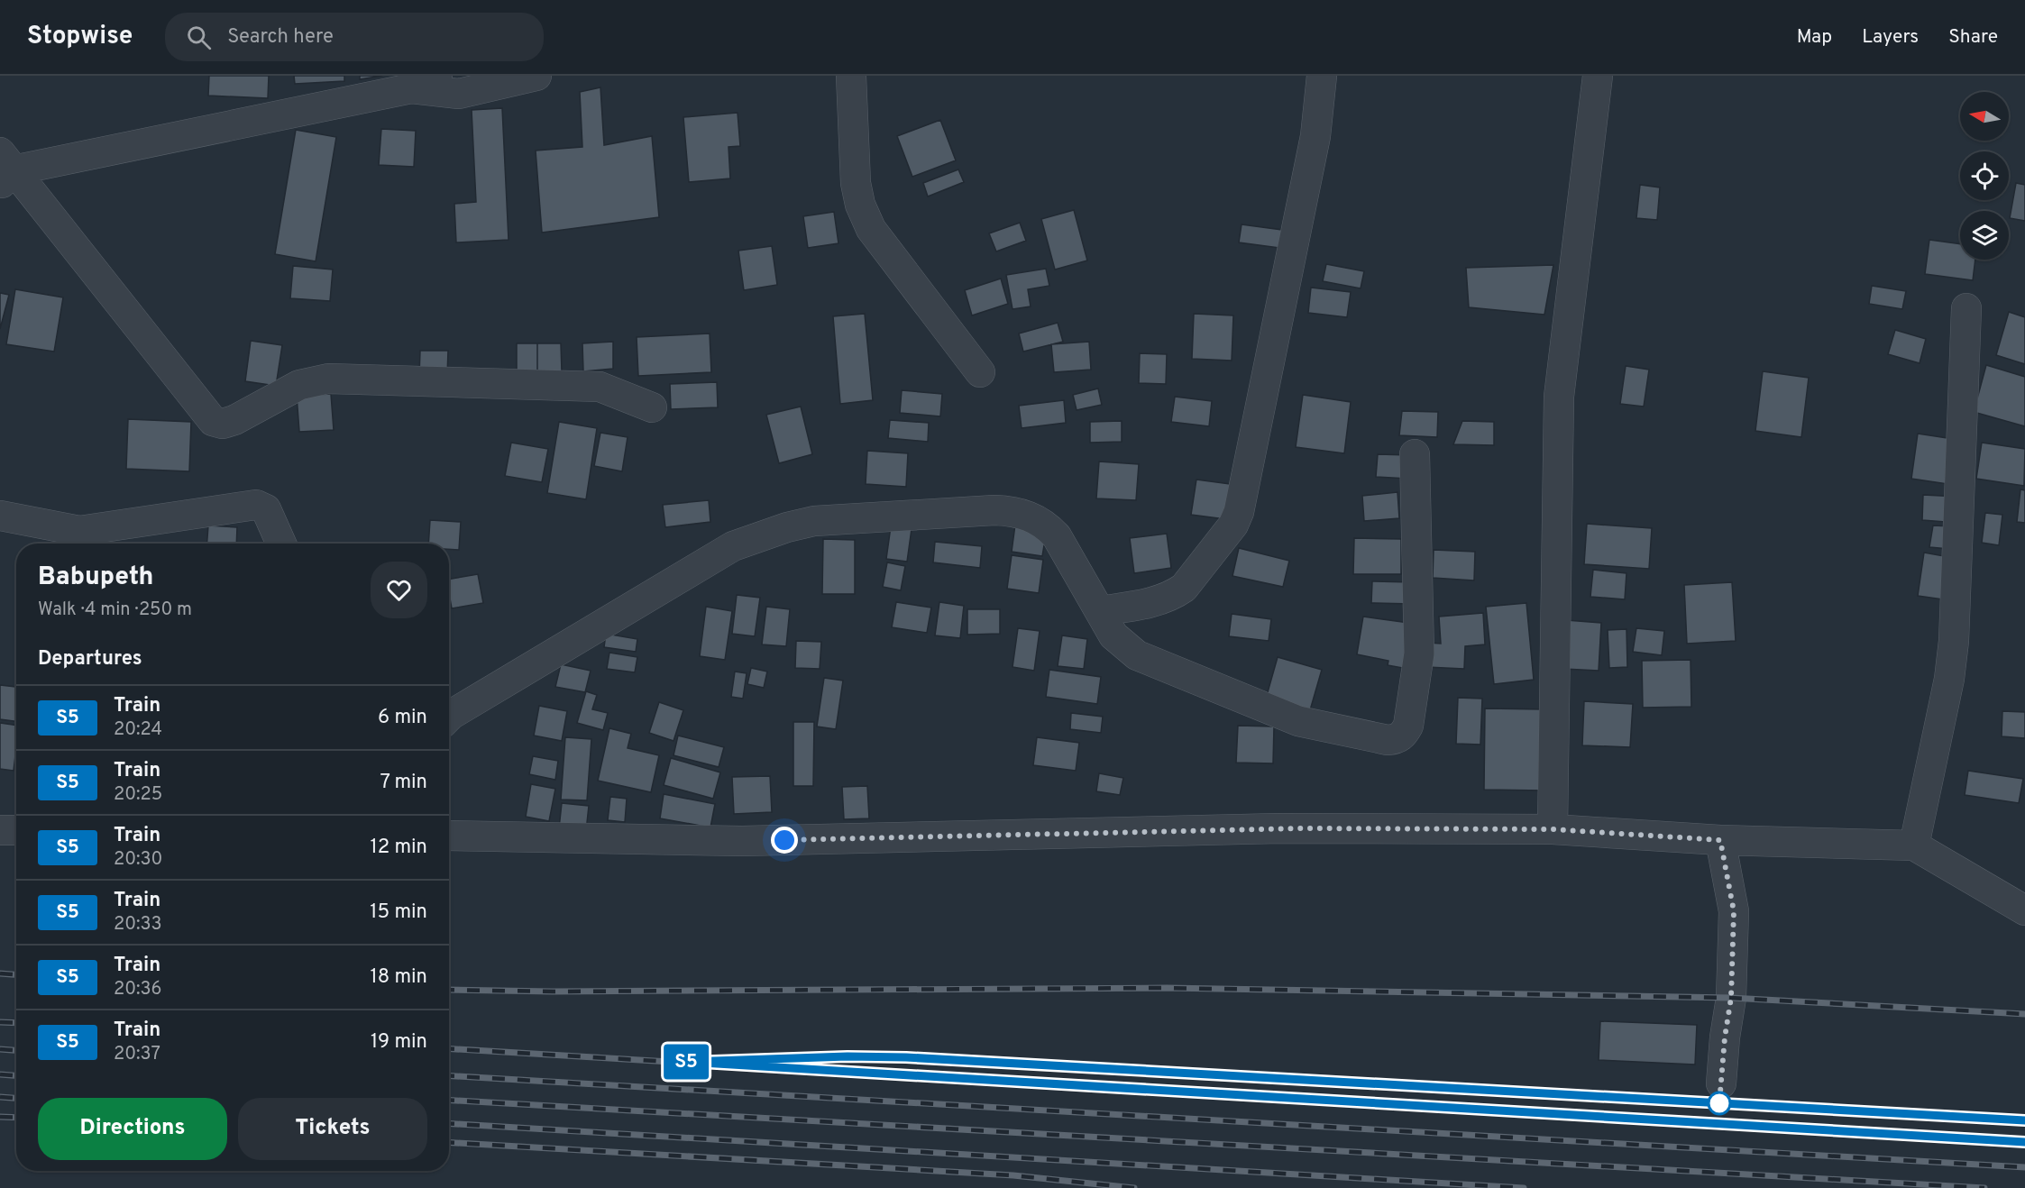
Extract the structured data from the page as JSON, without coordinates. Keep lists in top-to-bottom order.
{
  "north": "left",
  "page": {
    "header": "Stopwise",
    "search": "Search here",
    "nav": ["Map", "Layers", "Share"],
    "on_map": "S5",
    "heading": [
      ["Babupeth", "Walk · 4 min · 250 m"],
      "Departures"
    ],
    "list": [
      {
        "mark": "S5",
        "name": "Train",
        "note": "20:24",
        "value": "6 min"
      },
      {
        "mark": "S5",
        "name": "Train",
        "note": "20:25",
        "value": "7 min"
      },
      {
        "mark": "S5",
        "name": "Train",
        "note": "20:30",
        "value": "12 min"
      },
      {
        "mark": "S5",
        "name": "Train",
        "note": "20:33",
        "value": "15 min"
      },
      {
        "mark": "S5",
        "name": "Train",
        "note": "20:36",
        "value": "18 min"
      },
      {
        "mark": "S5",
        "name": "Train",
        "note": "20:37",
        "value": "19 min"
      }
    ],
    "buttons": ["Directions", "Tickets"]
  }
}
